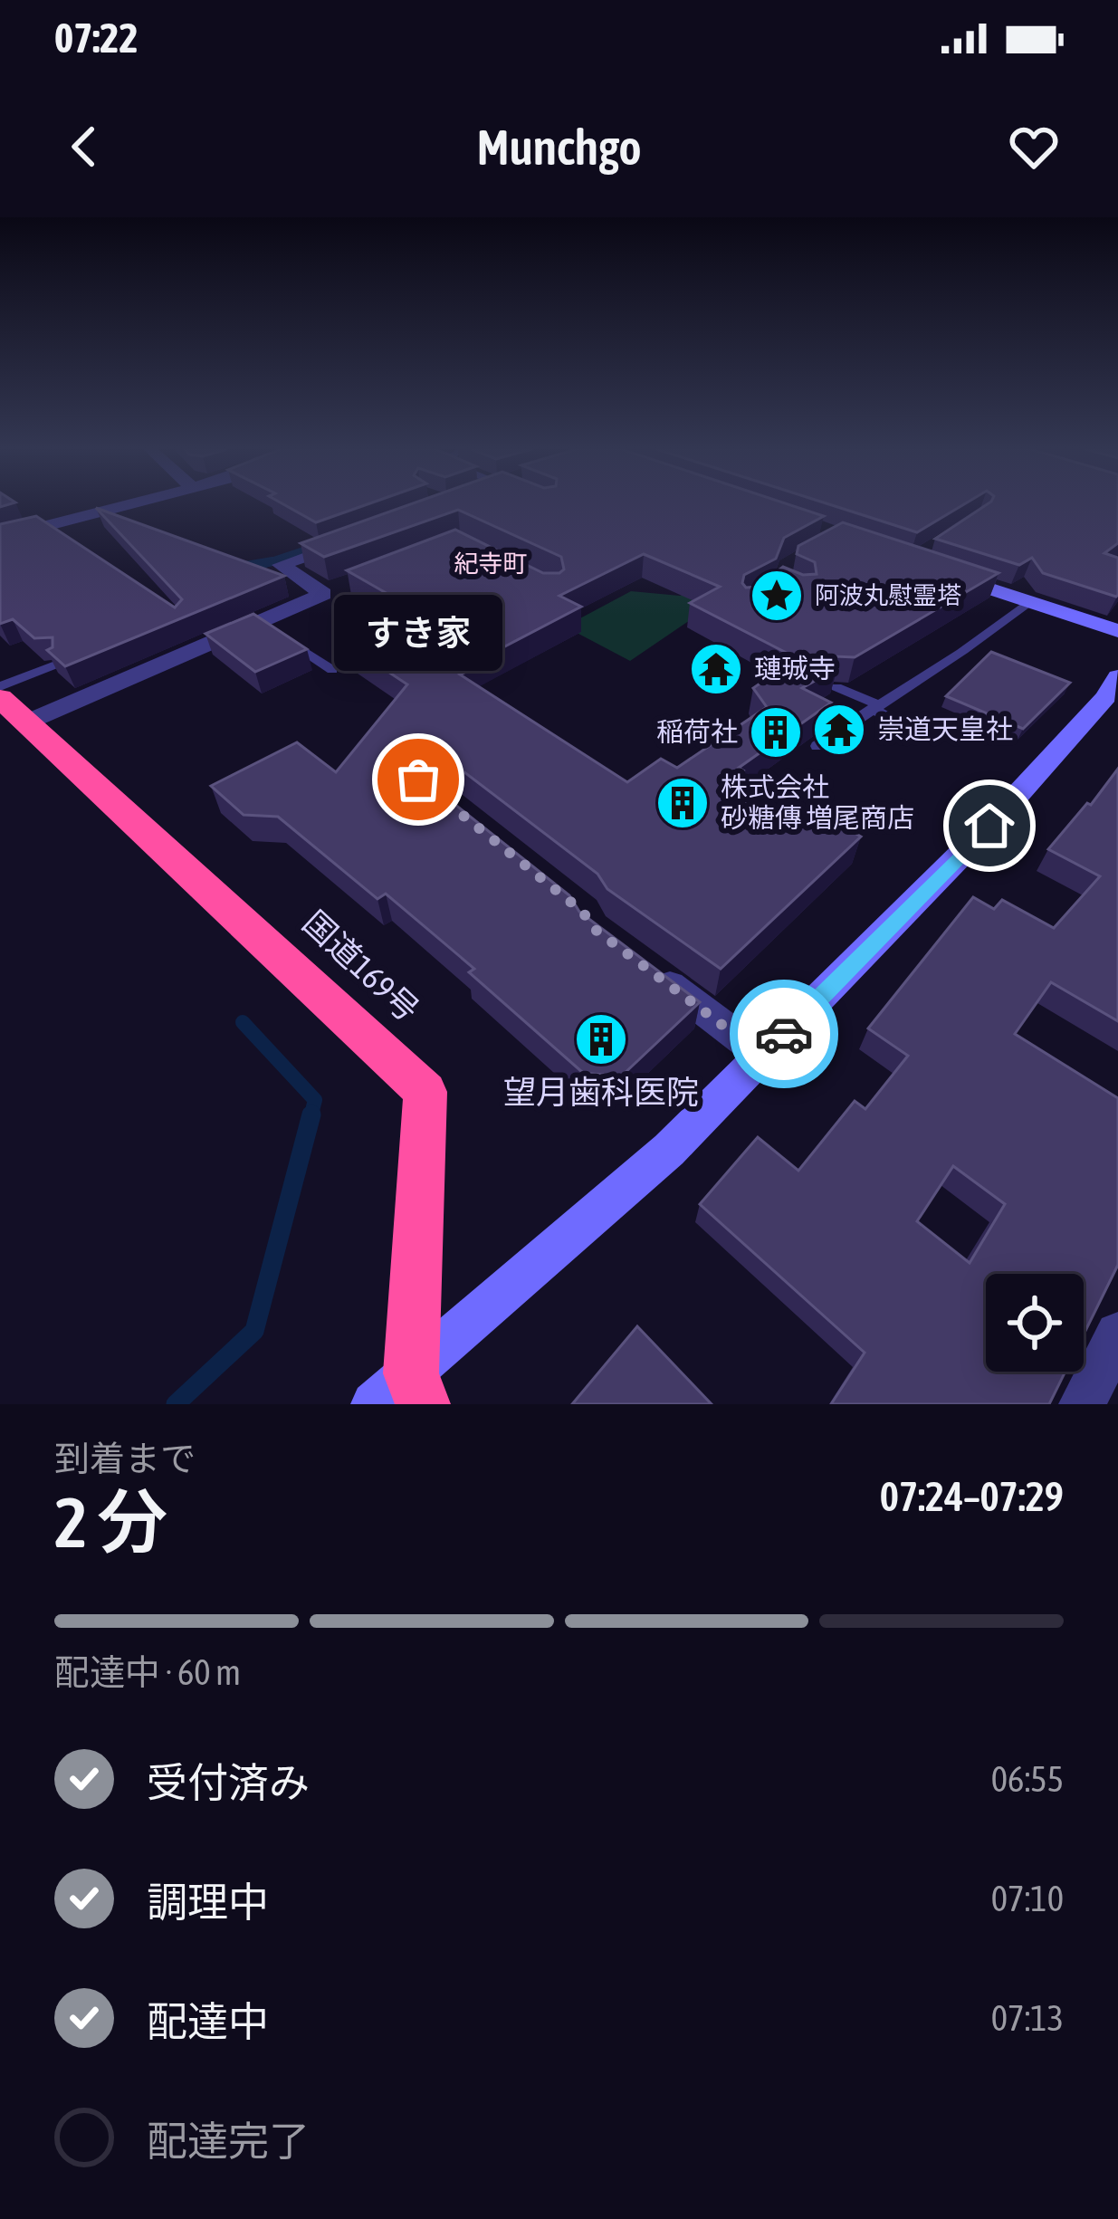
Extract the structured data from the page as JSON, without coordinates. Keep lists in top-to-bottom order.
{
  "streets": {
    "highway": ["国道169号"]
  },
  "districts": ["紀寺町"],
  "places": {
    "place": ["阿波丸慰霊塔"],
    "temple": ["璉珹寺", "崇道天皇社"],
    "building": ["稲荷社", "株式会社 砂糖傳 増尾商店", "望月歯科医院"],
    "other": ["すき家"]
  },
  "page": {
    "status": "07:22",
    "header": "Munchgo",
    "bubble": "すき家",
    "heading": ["2 分", "到着まで", "07:24–07:29"],
    "bar": "配達中 · 60 m",
    "list": [
      ["受付済み", "06:55"],
      ["調理中", "07:10"],
      ["配達中", "07:13"],
      "配達完了"
    ]
  }
}
